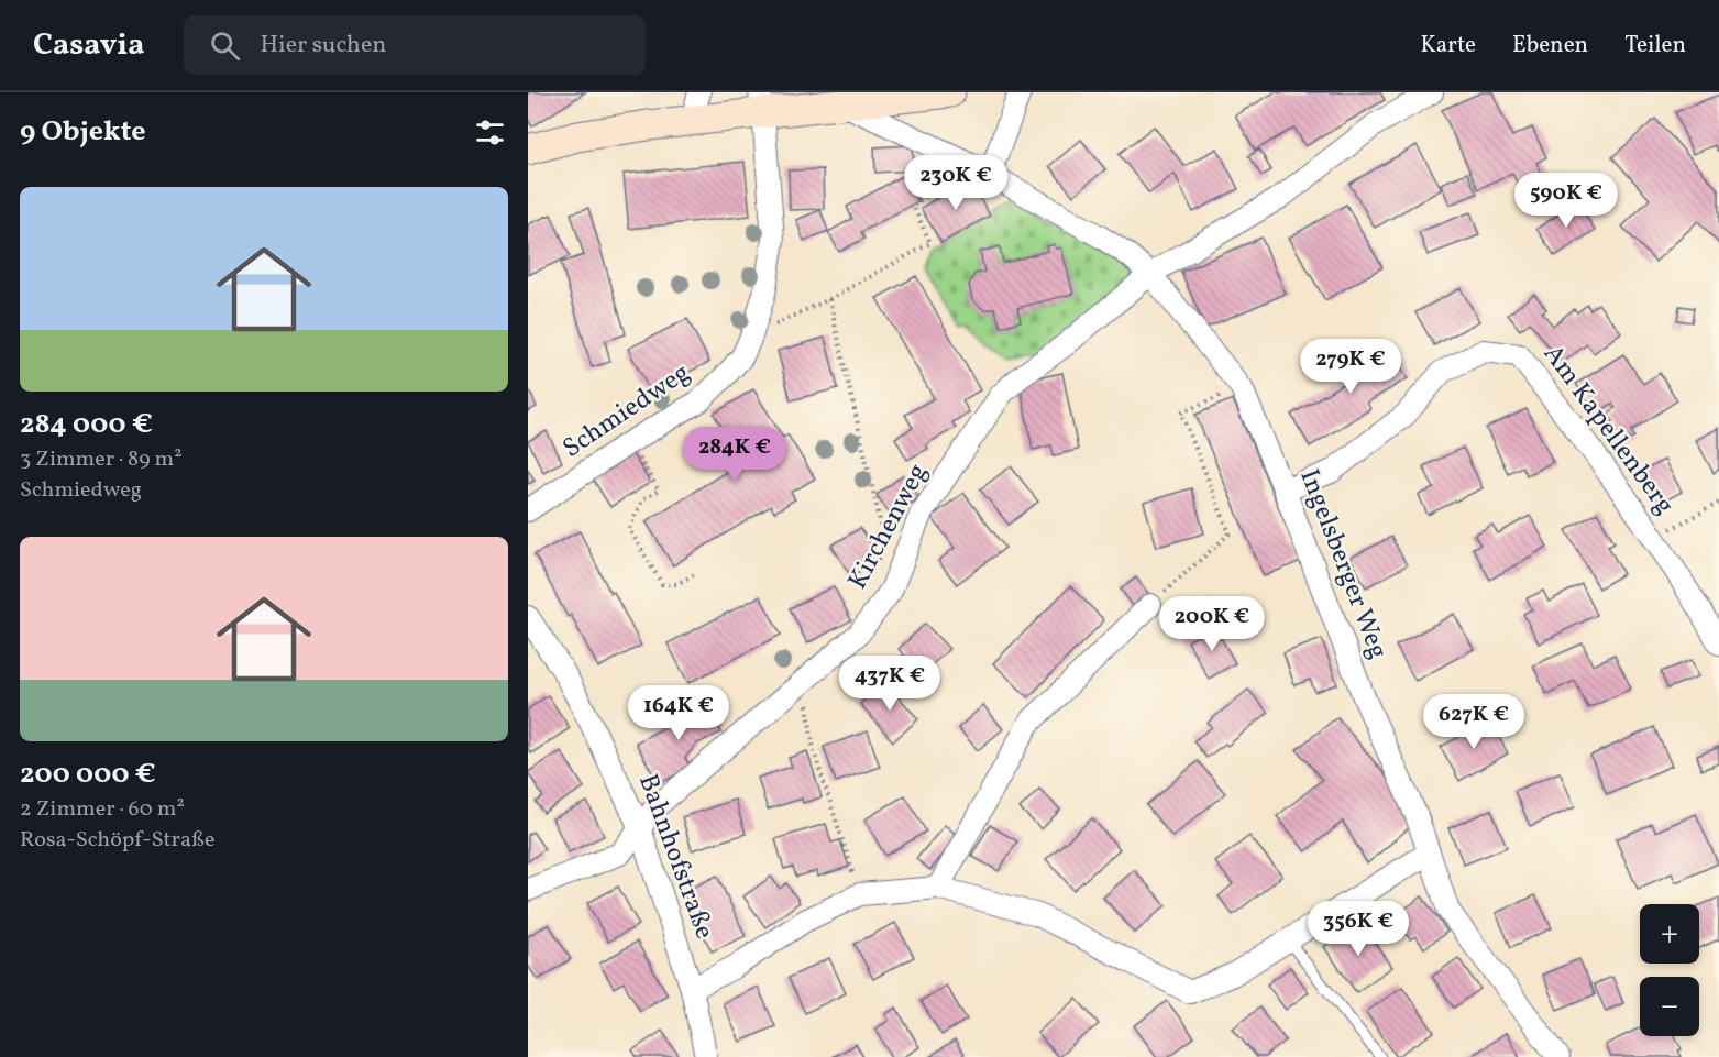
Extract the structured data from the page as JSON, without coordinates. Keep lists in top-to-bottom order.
{
  "streets": {
    "street": [
      "Schmiedweg",
      "Am Kapellenberg",
      "Kirchenweg",
      "Ingelsberger Weg",
      "Bahnhofstraße"
    ]
  },
  "crossings": [
    ["Am Kapellenberg", "Ingelsberger Weg"],
    ["Kirchenweg", "Ingelsberger Weg"],
    ["Kirchenweg", "Bahnhofstraße"]
  ],
  "page": {
    "header": "Casavia",
    "search": "Hier suchen",
    "nav": ["Karte", "Ebenen", "Teilen"],
    "heading": "9 Objekte",
    "price": [
      "230K €",
      "590K €",
      "279K €",
      "284K €",
      "200K €",
      "437K €",
      "164K €",
      "627K €",
      "356K €"
    ],
    "list": [
      {
        "name": "284 000 €",
        "note": "3 Zimmer · 89 m² · Schmiedweg"
      },
      {
        "name": "200 000 €",
        "note": "2 Zimmer · 60 m² · Rosa-Schöpf-Straße"
      }
    ],
    "map_buttons": ["+", "−"]
  }
}
